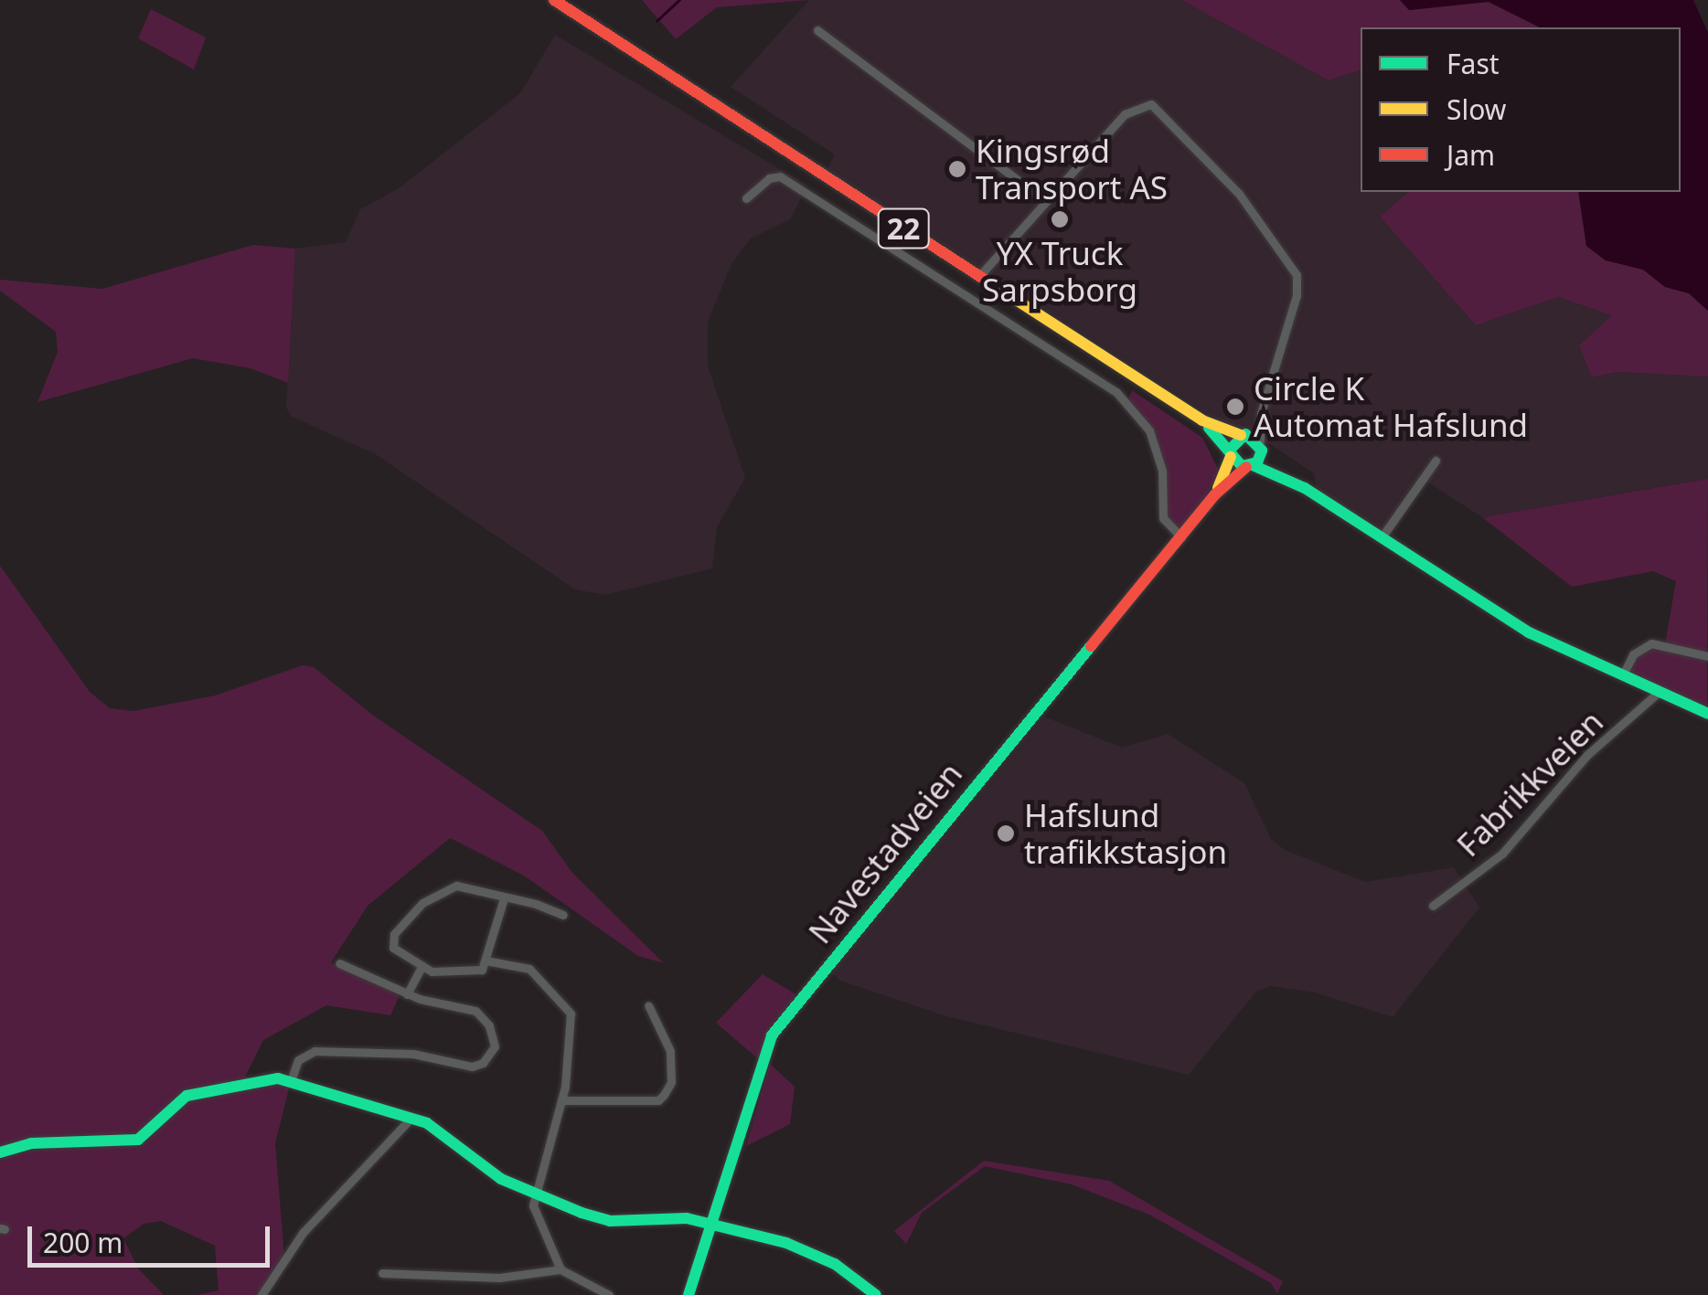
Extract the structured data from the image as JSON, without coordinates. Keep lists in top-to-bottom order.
{
  "streets": {
    "main road": ["22", "Navestadveien"],
    "street": ["Fabrikkveien"]
  },
  "crossings": [
    ["22", "Fabrikkveien"],
    ["22", "Navestadveien"]
  ],
  "places": [
    "Kingsrød Transport AS",
    "YX Truck Sarpsborg",
    "Circle K Automat Hafslund",
    "Hafslund trafikkstasjon"
  ],
  "legend": ["Fast", "Slow", "Jam"],
  "scale_bar": "200 m"
}
